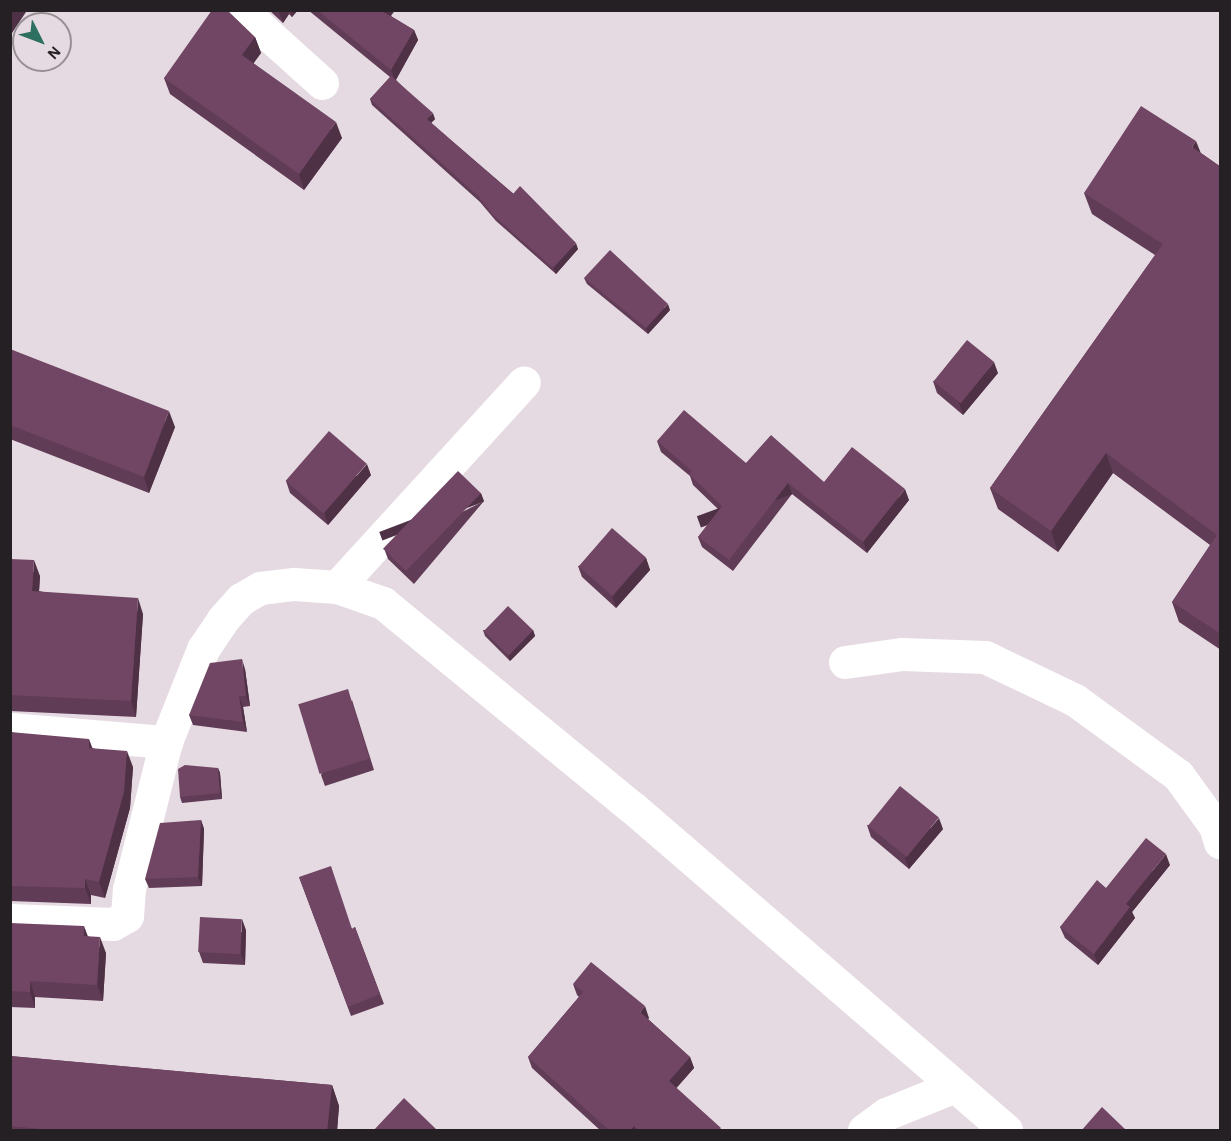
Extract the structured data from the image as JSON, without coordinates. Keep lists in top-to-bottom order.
{
  "north": "bottom right"
}
